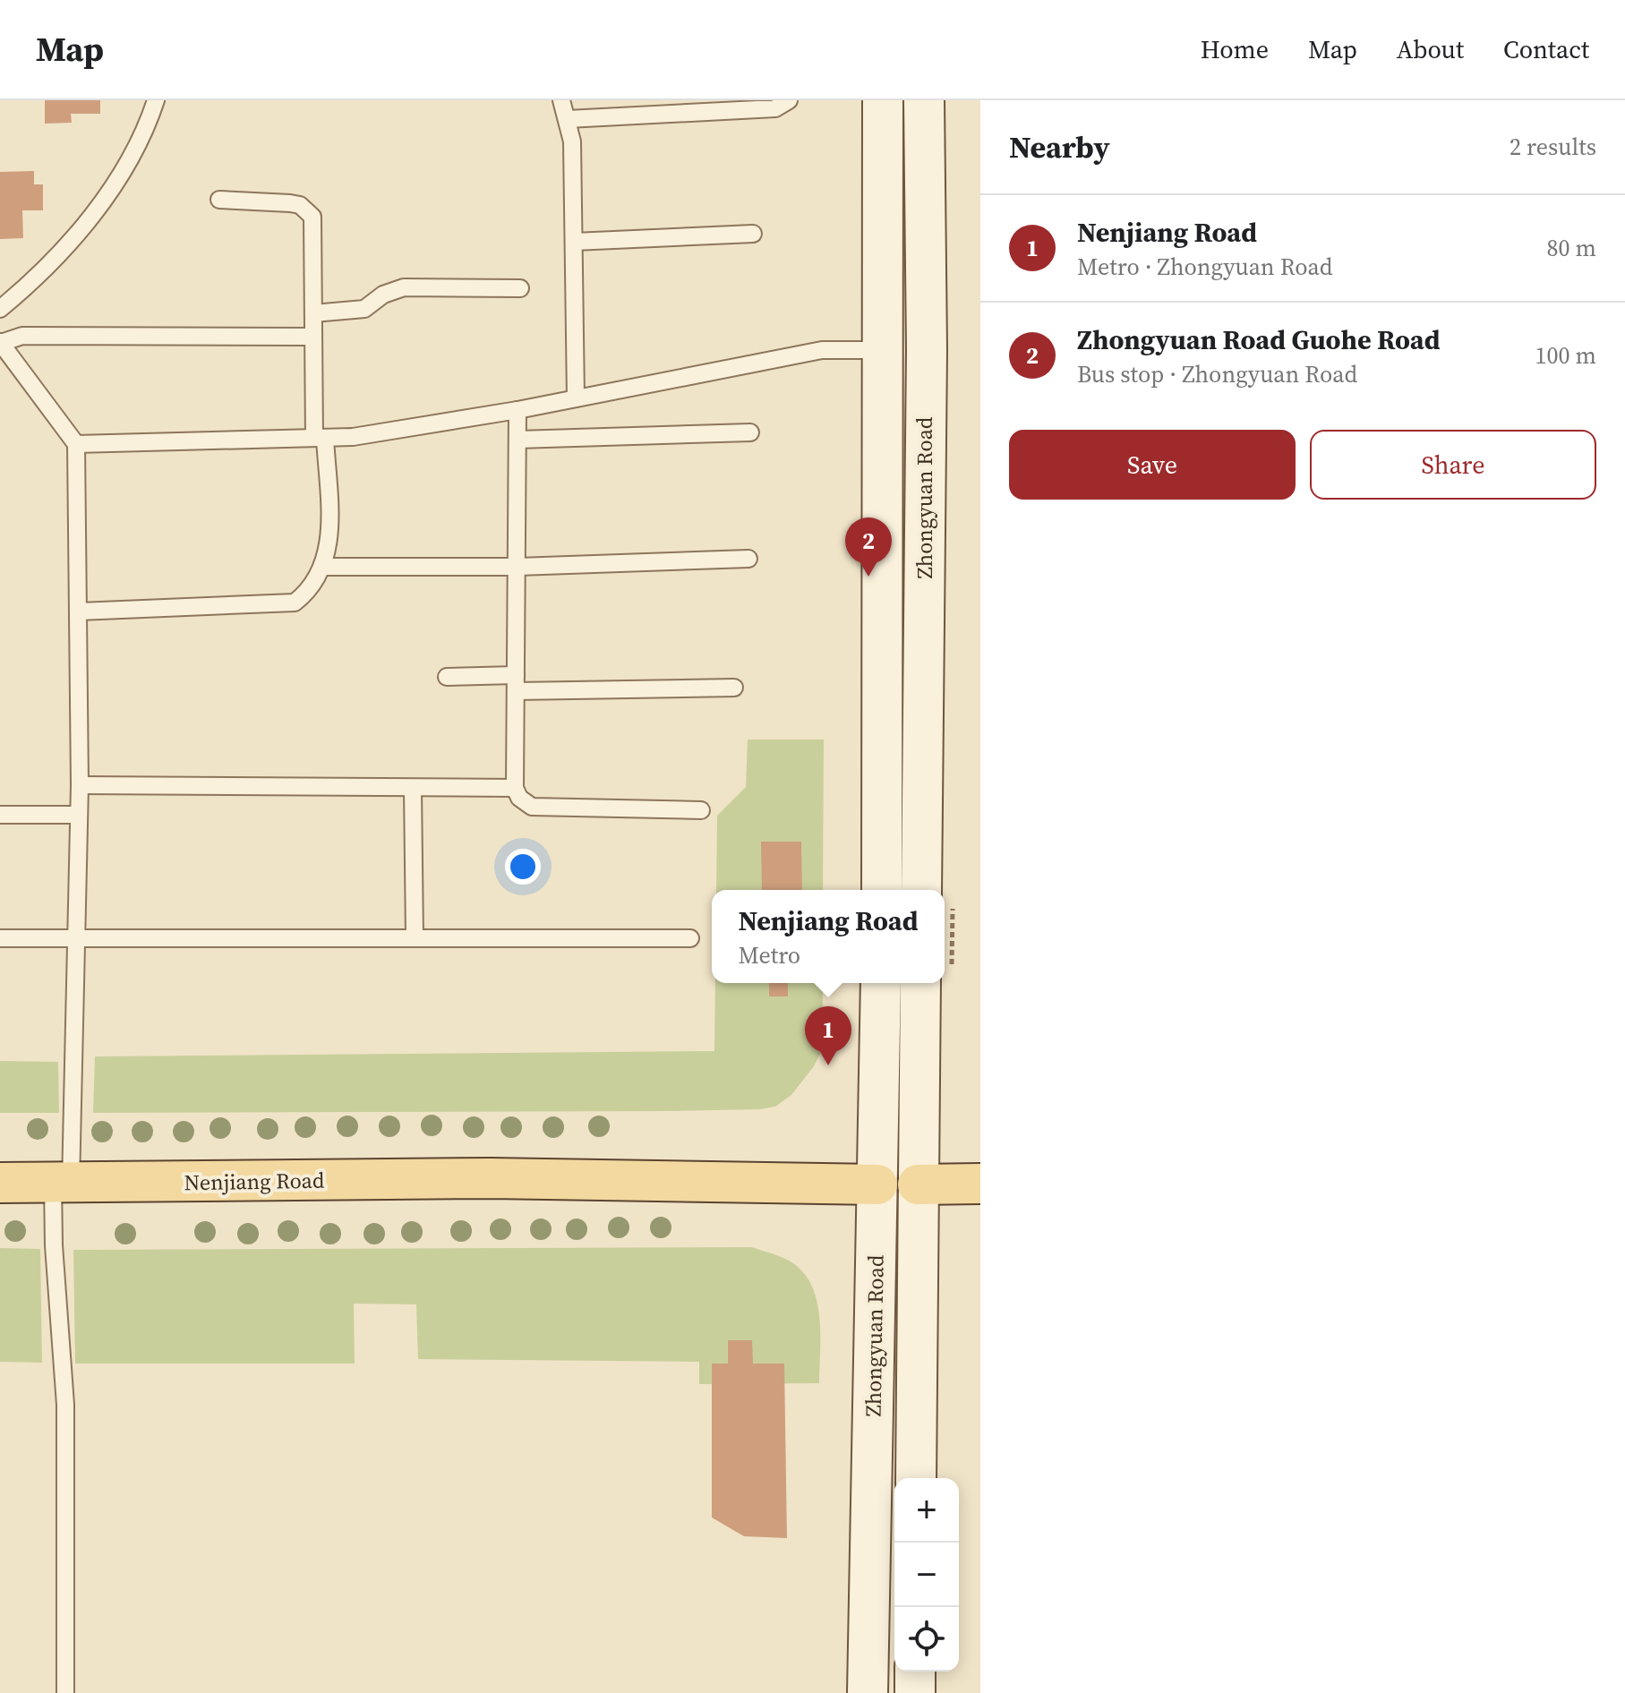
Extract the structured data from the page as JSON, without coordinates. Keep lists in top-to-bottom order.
{
  "streets": {
    "main road": ["Zhongyuan Road", "Nenjiang Road"]
  },
  "crossings": [
    ["Zhongyuan Road", "Nenjiang Road"]
  ],
  "page": {
    "header": "Map",
    "nav": [
      "Home",
      "Map",
      "About",
      "Contact"
    ],
    "heading": ["Nearby", "2 results"],
    "list": [
      {
        "mark": "1",
        "name": "Nenjiang Road",
        "note": "Metro · Zhongyuan Road",
        "value": "80 m"
      },
      {
        "mark": "2",
        "name": "Zhongyuan Road Guohe Road",
        "note": "Bus stop · Zhongyuan Road",
        "value": "100 m"
      }
    ],
    "buttons": ["Save", "Share"],
    "pins": ["2", "1"],
    "popup": ["Nenjiang Road", "Metro"],
    "map_buttons": ["+", "−"]
  }
}
